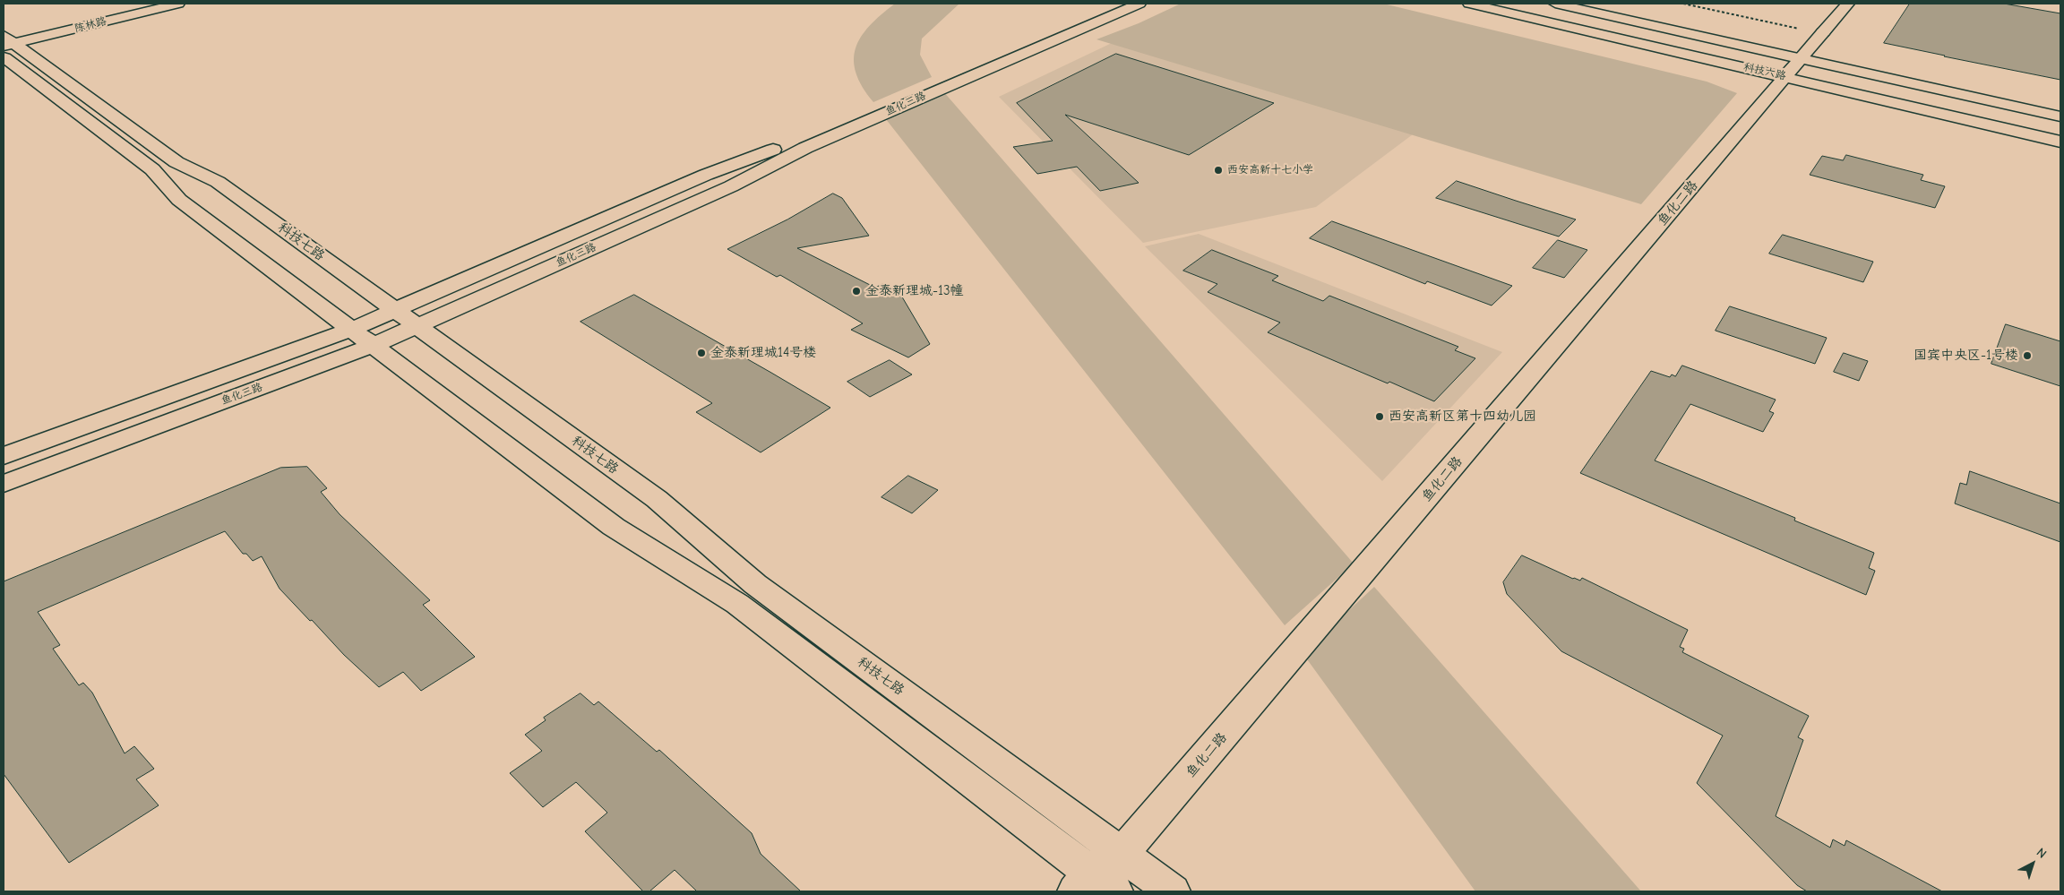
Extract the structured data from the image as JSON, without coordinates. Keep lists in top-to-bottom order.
{
  "streets": {
    "street": [
      "陈林路",
      "科技六路",
      "鱼化三路",
      "鱼化二路",
      "科技七路"
    ]
  },
  "crossings": [
    ["陈林路", "科技七路"],
    ["科技六路", "鱼化二路"],
    ["鱼化三路", "科技七路"],
    ["鱼化二路", "科技七路"]
  ],
  "places": [
    "西安高新十七小学",
    "金泰新理城-13幢",
    "金泰新理城14号楼",
    "国宾中央区-1号楼",
    "西安高新区第十四幼儿园"
  ],
  "north": "top right"
}
